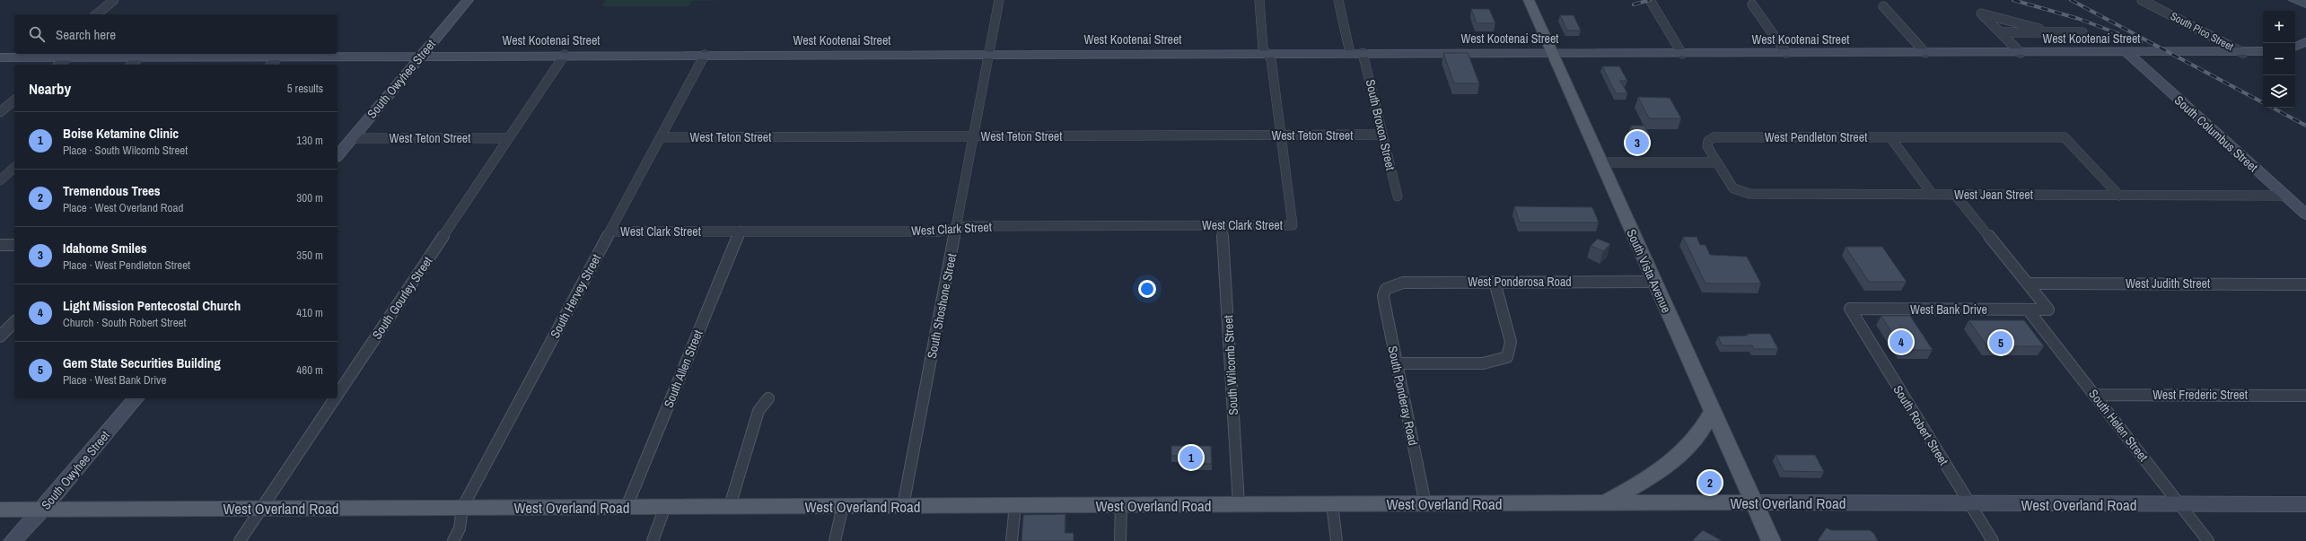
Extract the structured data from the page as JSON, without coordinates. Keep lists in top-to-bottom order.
{
  "streets": {
    "main road": ["South Vista Avenue", "West Overland Road"],
    "street": [
      "South Pico Street",
      "West Kootenai Street",
      "South Owyhee Street",
      "South Broxon Street",
      "South Columbus Street",
      "West Teton Street",
      "West Pendleton Street",
      "West Jean Street",
      "West Clark Street",
      "West Ponderosa Road",
      "West Judith Street",
      "South Hervey Street",
      "South Gourley Street",
      "South Shoshone Street",
      "West Bank Drive",
      "South Wilcomb Street",
      "South Allen Street",
      "West Frederic Street",
      "South Ponderay Road",
      "South Robert Street",
      "South Helen Street"
    ]
  },
  "crossings": [
    ["South Pico Street", "West Kootenai Street"],
    ["West Kootenai Street", "South Owyhee Street"],
    ["West Kootenai Street", "South Broxon Street"],
    ["West Kootenai Street", "South Columbus Street"],
    ["West Kootenai Street", "South Vista Avenue"],
    ["West Kootenai Street", "South Hervey Street"],
    ["West Kootenai Street", "South Gourley Street"],
    ["West Kootenai Street", "South Shoshone Street"],
    ["South Owyhee Street", "West Teton Street"],
    ["South Owyhee Street", "West Overland Road"],
    ["South Broxon Street", "West Teton Street"],
    ["South Columbus Street", "West Jean Street"],
    ["West Teton Street", "West Clark Street"],
    ["West Teton Street", "South Hervey Street"],
    ["West Teton Street", "South Gourley Street"],
    ["West Teton Street", "South Shoshone Street"],
    ["West Pendleton Street", "West Jean Street"],
    ["West Clark Street", "South Hervey Street"],
    ["West Clark Street", "South Shoshone Street"],
    ["West Clark Street", "South Wilcomb Street"],
    ["West Clark Street", "South Allen Street"],
    ["South Vista Avenue", "West Ponderosa Road"],
    ["South Vista Avenue", "West Overland Road"],
    ["West Ponderosa Road", "South Ponderay Road"],
    ["West Judith Street", "West Bank Drive"],
    ["South Hervey Street", "West Overland Road"],
    ["South Gourley Street", "West Overland Road"],
    ["South Shoshone Street", "West Overland Road"],
    ["West Bank Drive", "South Robert Street"],
    ["West Bank Drive", "South Helen Street"],
    ["South Wilcomb Street", "West Overland Road"],
    ["South Allen Street", "West Overland Road"],
    ["West Frederic Street", "South Helen Street"],
    ["South Ponderay Road", "West Overland Road"],
    ["South Robert Street", "West Overland Road"],
    ["South Helen Street", "West Overland Road"]
  ],
  "page": {
    "map_buttons": ["+", "−"],
    "search": "Search here",
    "heading": ["Nearby", "5 results"],
    "list": [
      {
        "mark": "1",
        "name": "Boise Ketamine Clinic",
        "note": "Place · South Wilcomb Street",
        "value": "130 m"
      },
      {
        "mark": "2",
        "name": "Tremendous Trees",
        "note": "Place · West Overland Road",
        "value": "300 m"
      },
      {
        "mark": "3",
        "name": "Idahome Smiles",
        "note": "Place · West Pendleton Street",
        "value": "350 m"
      },
      {
        "mark": "4",
        "name": "Light Mission Pentecostal Church",
        "note": "Church · South Robert Street",
        "value": "410 m"
      },
      {
        "mark": "5",
        "name": "Gem State Securities Building",
        "note": "Place · West Bank Drive",
        "value": "460 m"
      }
    ],
    "pins": [
      "3",
      "4",
      "5",
      "1",
      "2"
    ]
  }
}
